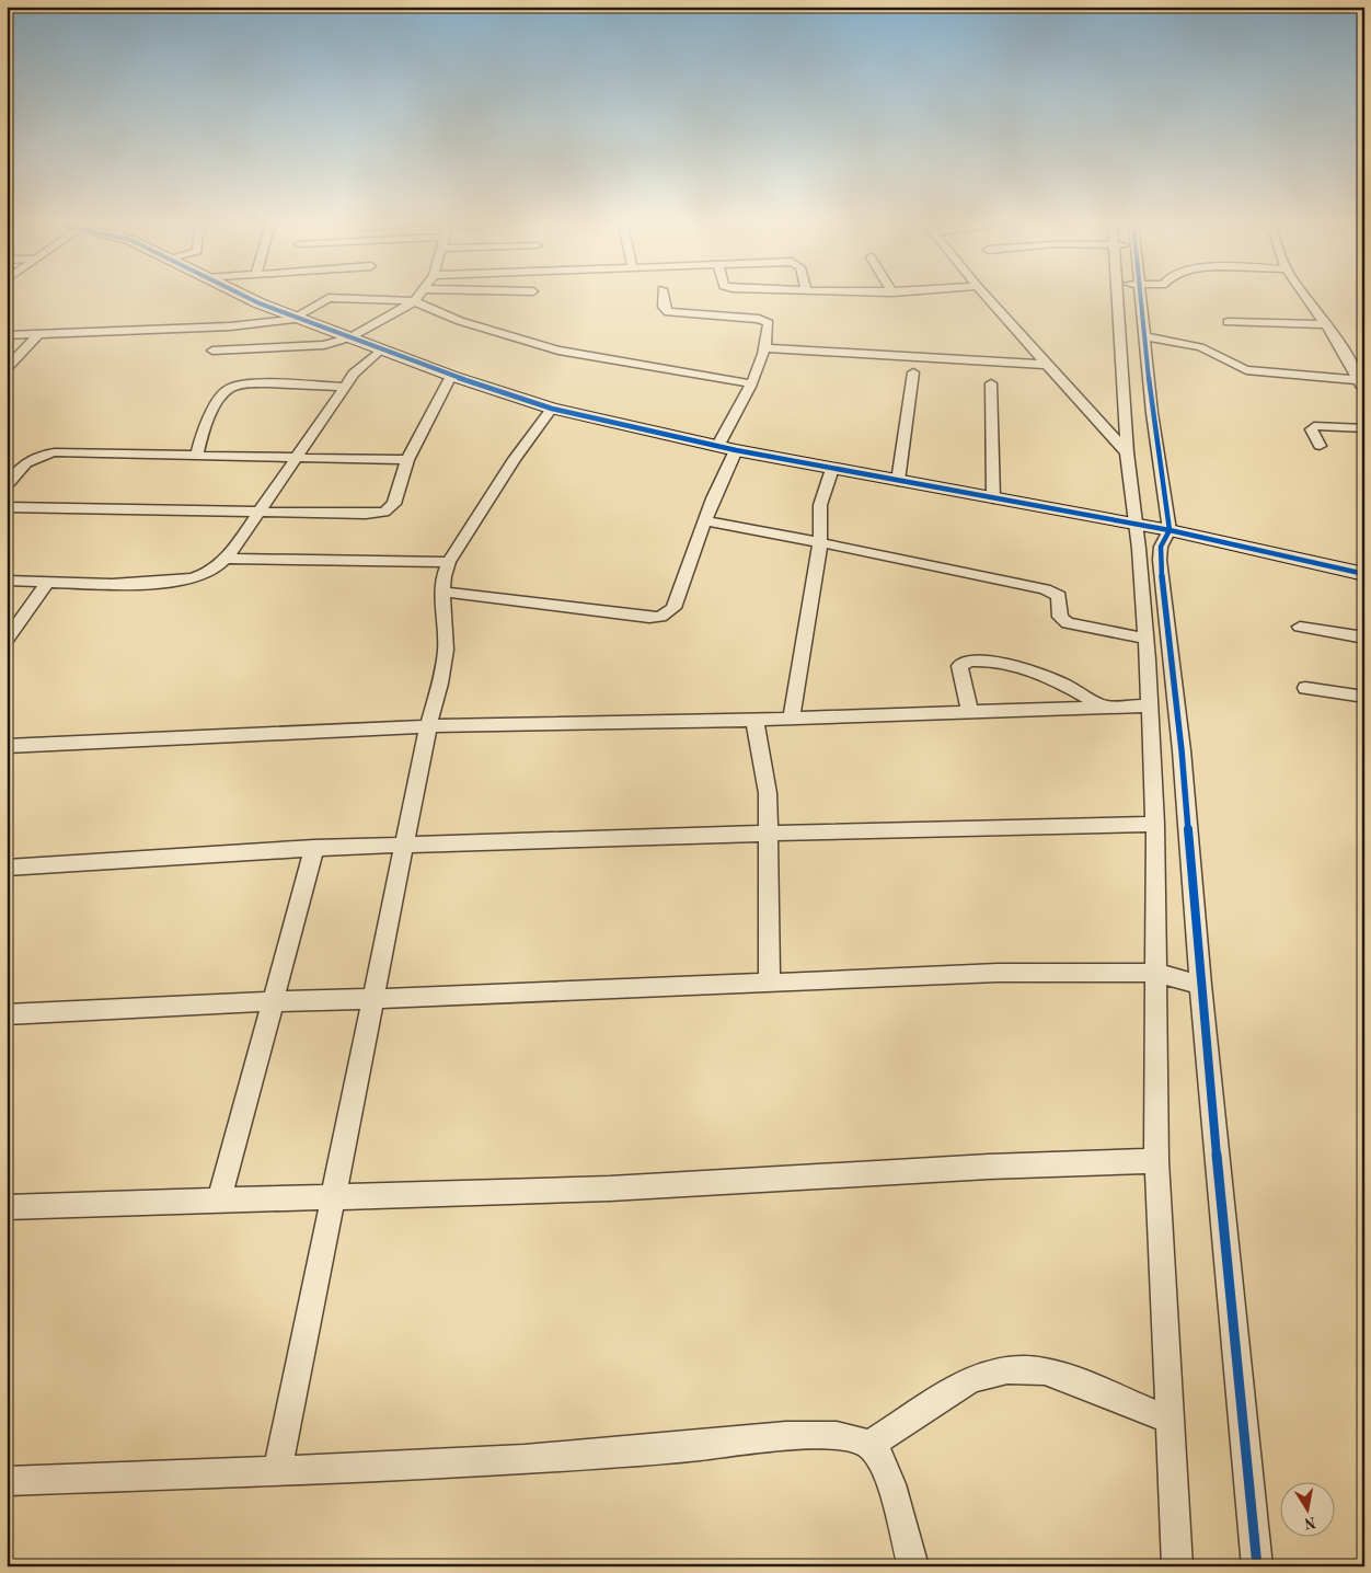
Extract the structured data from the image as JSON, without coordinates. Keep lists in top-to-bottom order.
{
  "north": "bottom"
}
